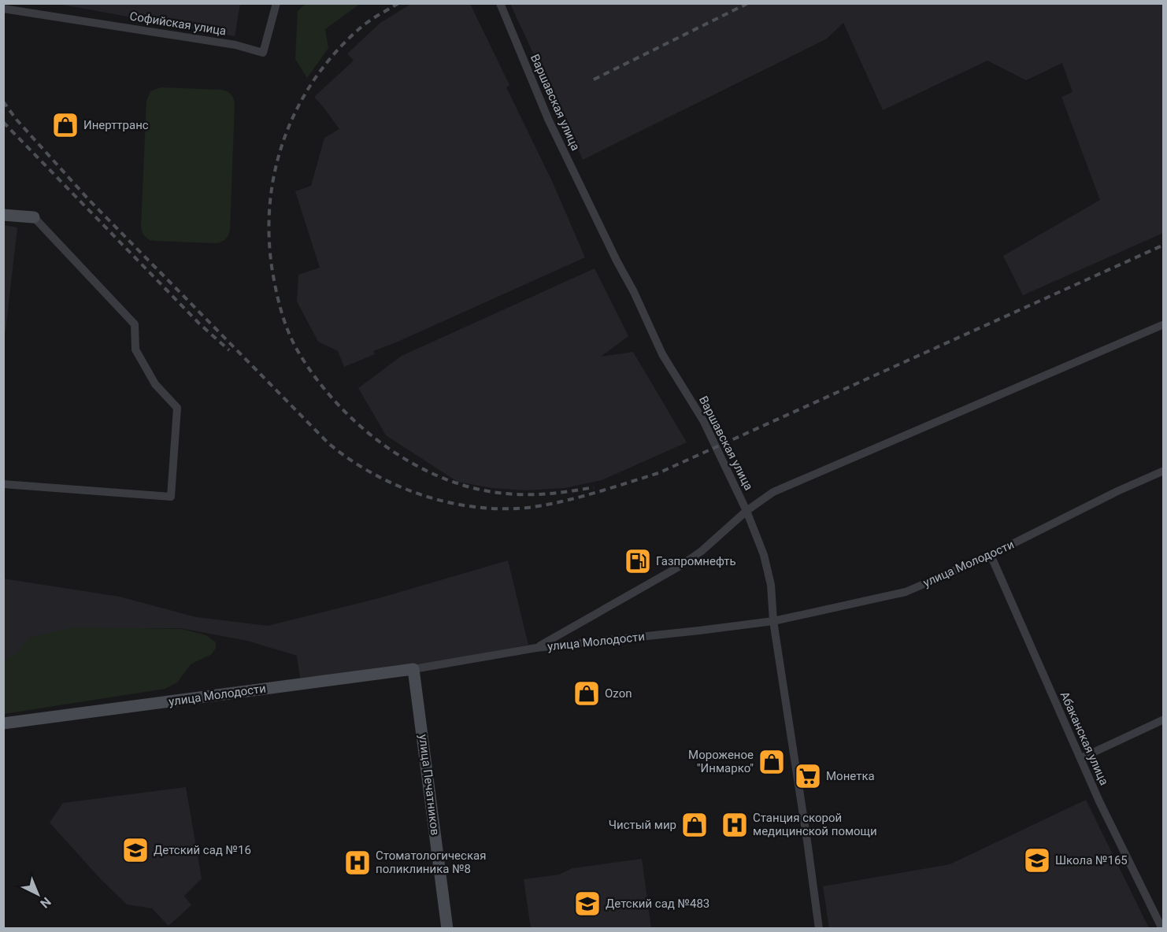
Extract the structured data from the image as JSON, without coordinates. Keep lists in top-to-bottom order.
{
  "streets": {
    "street": [
      "Софийская улица",
      "Варшавская улица",
      "улица Молодости",
      "Абаканская улица",
      "улица Печатников"
    ]
  },
  "crossings": [
    ["Варшавская улица", "улица Молодости"],
    ["улица Молодости", "Абаканская улица"],
    ["улица Молодости", "улица Печатников"]
  ],
  "places": {
    "shop": [
      "Инерттранс",
      "Ozon",
      "Мороженое \"Инмарко\"",
      "Чистый мир"
    ],
    "fuel station": ["Газпромнефть"],
    "supermarket": ["Монетка"],
    "hospital": ["Станция скорой медицинской помощи", "Стоматологическая поликлиника №8"],
    "school or university": ["Детский сад №16", "Школа №165", "Детский сад №483"]
  },
  "north": "bottom right"
}
